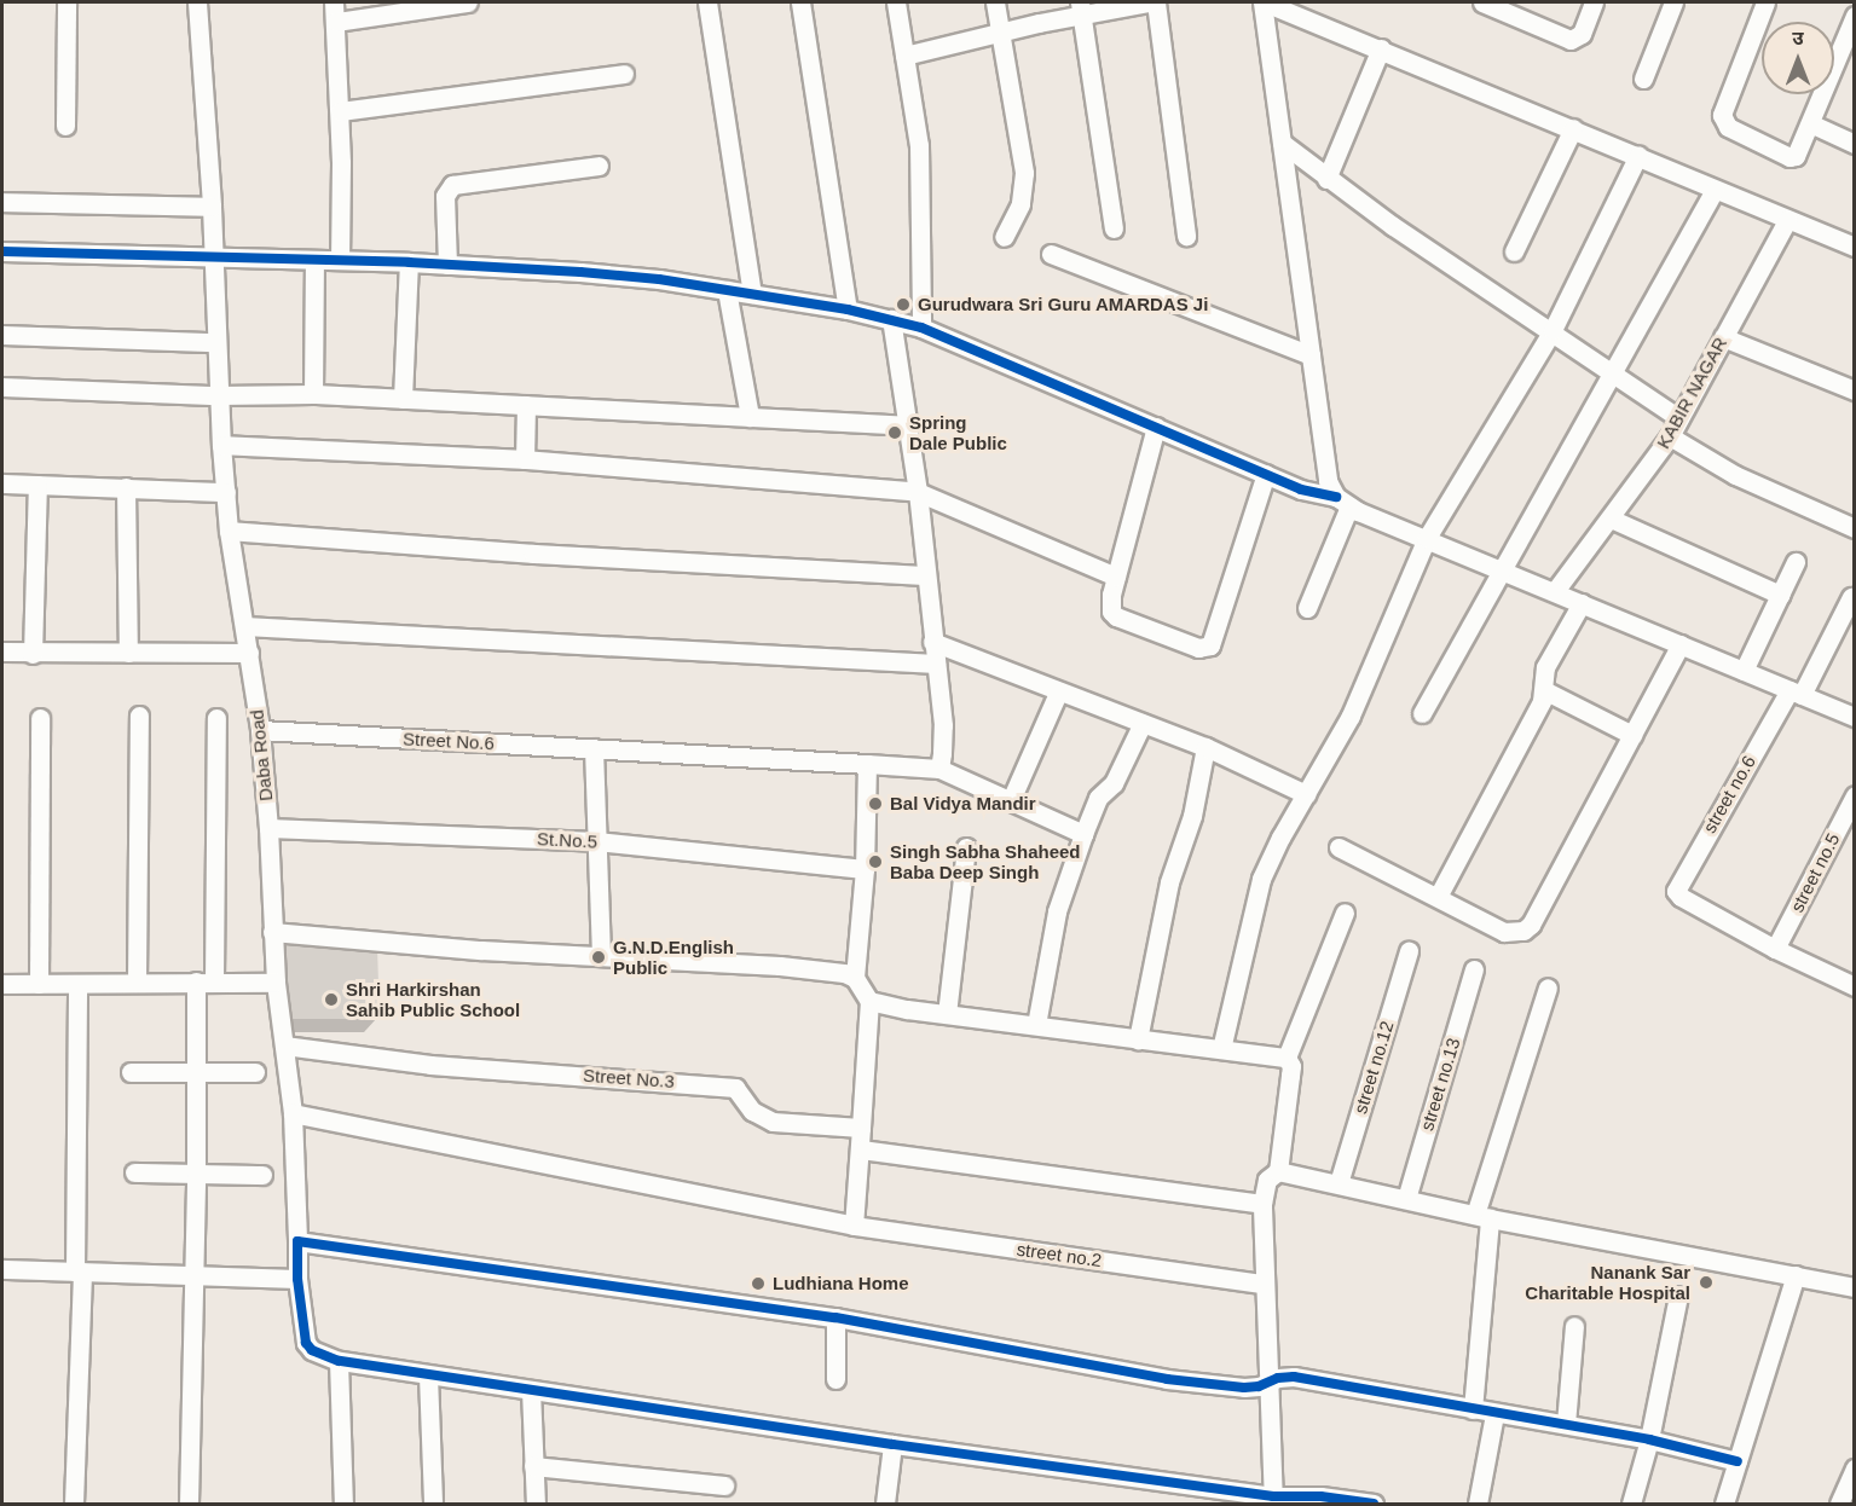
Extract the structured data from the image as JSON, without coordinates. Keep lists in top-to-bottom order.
{
  "streets": {
    "street": [
      "KABIR NAGAR",
      "Street No.6",
      "Daba Road",
      "street no.6",
      "St.No.5",
      "street no.5",
      "street no.12",
      "Street No.3",
      "street no.13",
      "street no.2"
    ]
  },
  "crossings": [
    ["Street No.6", "Daba Road"],
    ["Daba Road", "St.No.5"],
    ["Daba Road", "Street No.3"],
    ["Daba Road", "street no.2"],
    ["street no.6", "street no.5"]
  ],
  "places": [
    "Gurudwara Sri Guru AMARDAS Ji",
    "Spring Dale Public",
    "Bal Vidya Mandir",
    "Singh Sabha Shaheed Baba Deep Singh",
    "G.N.D.English Public",
    "Shri Harkirshan Sahib Public School",
    "Nanank Sar Charitable Hospital",
    "Ludhiana Home"
  ],
  "north": "top"
}
